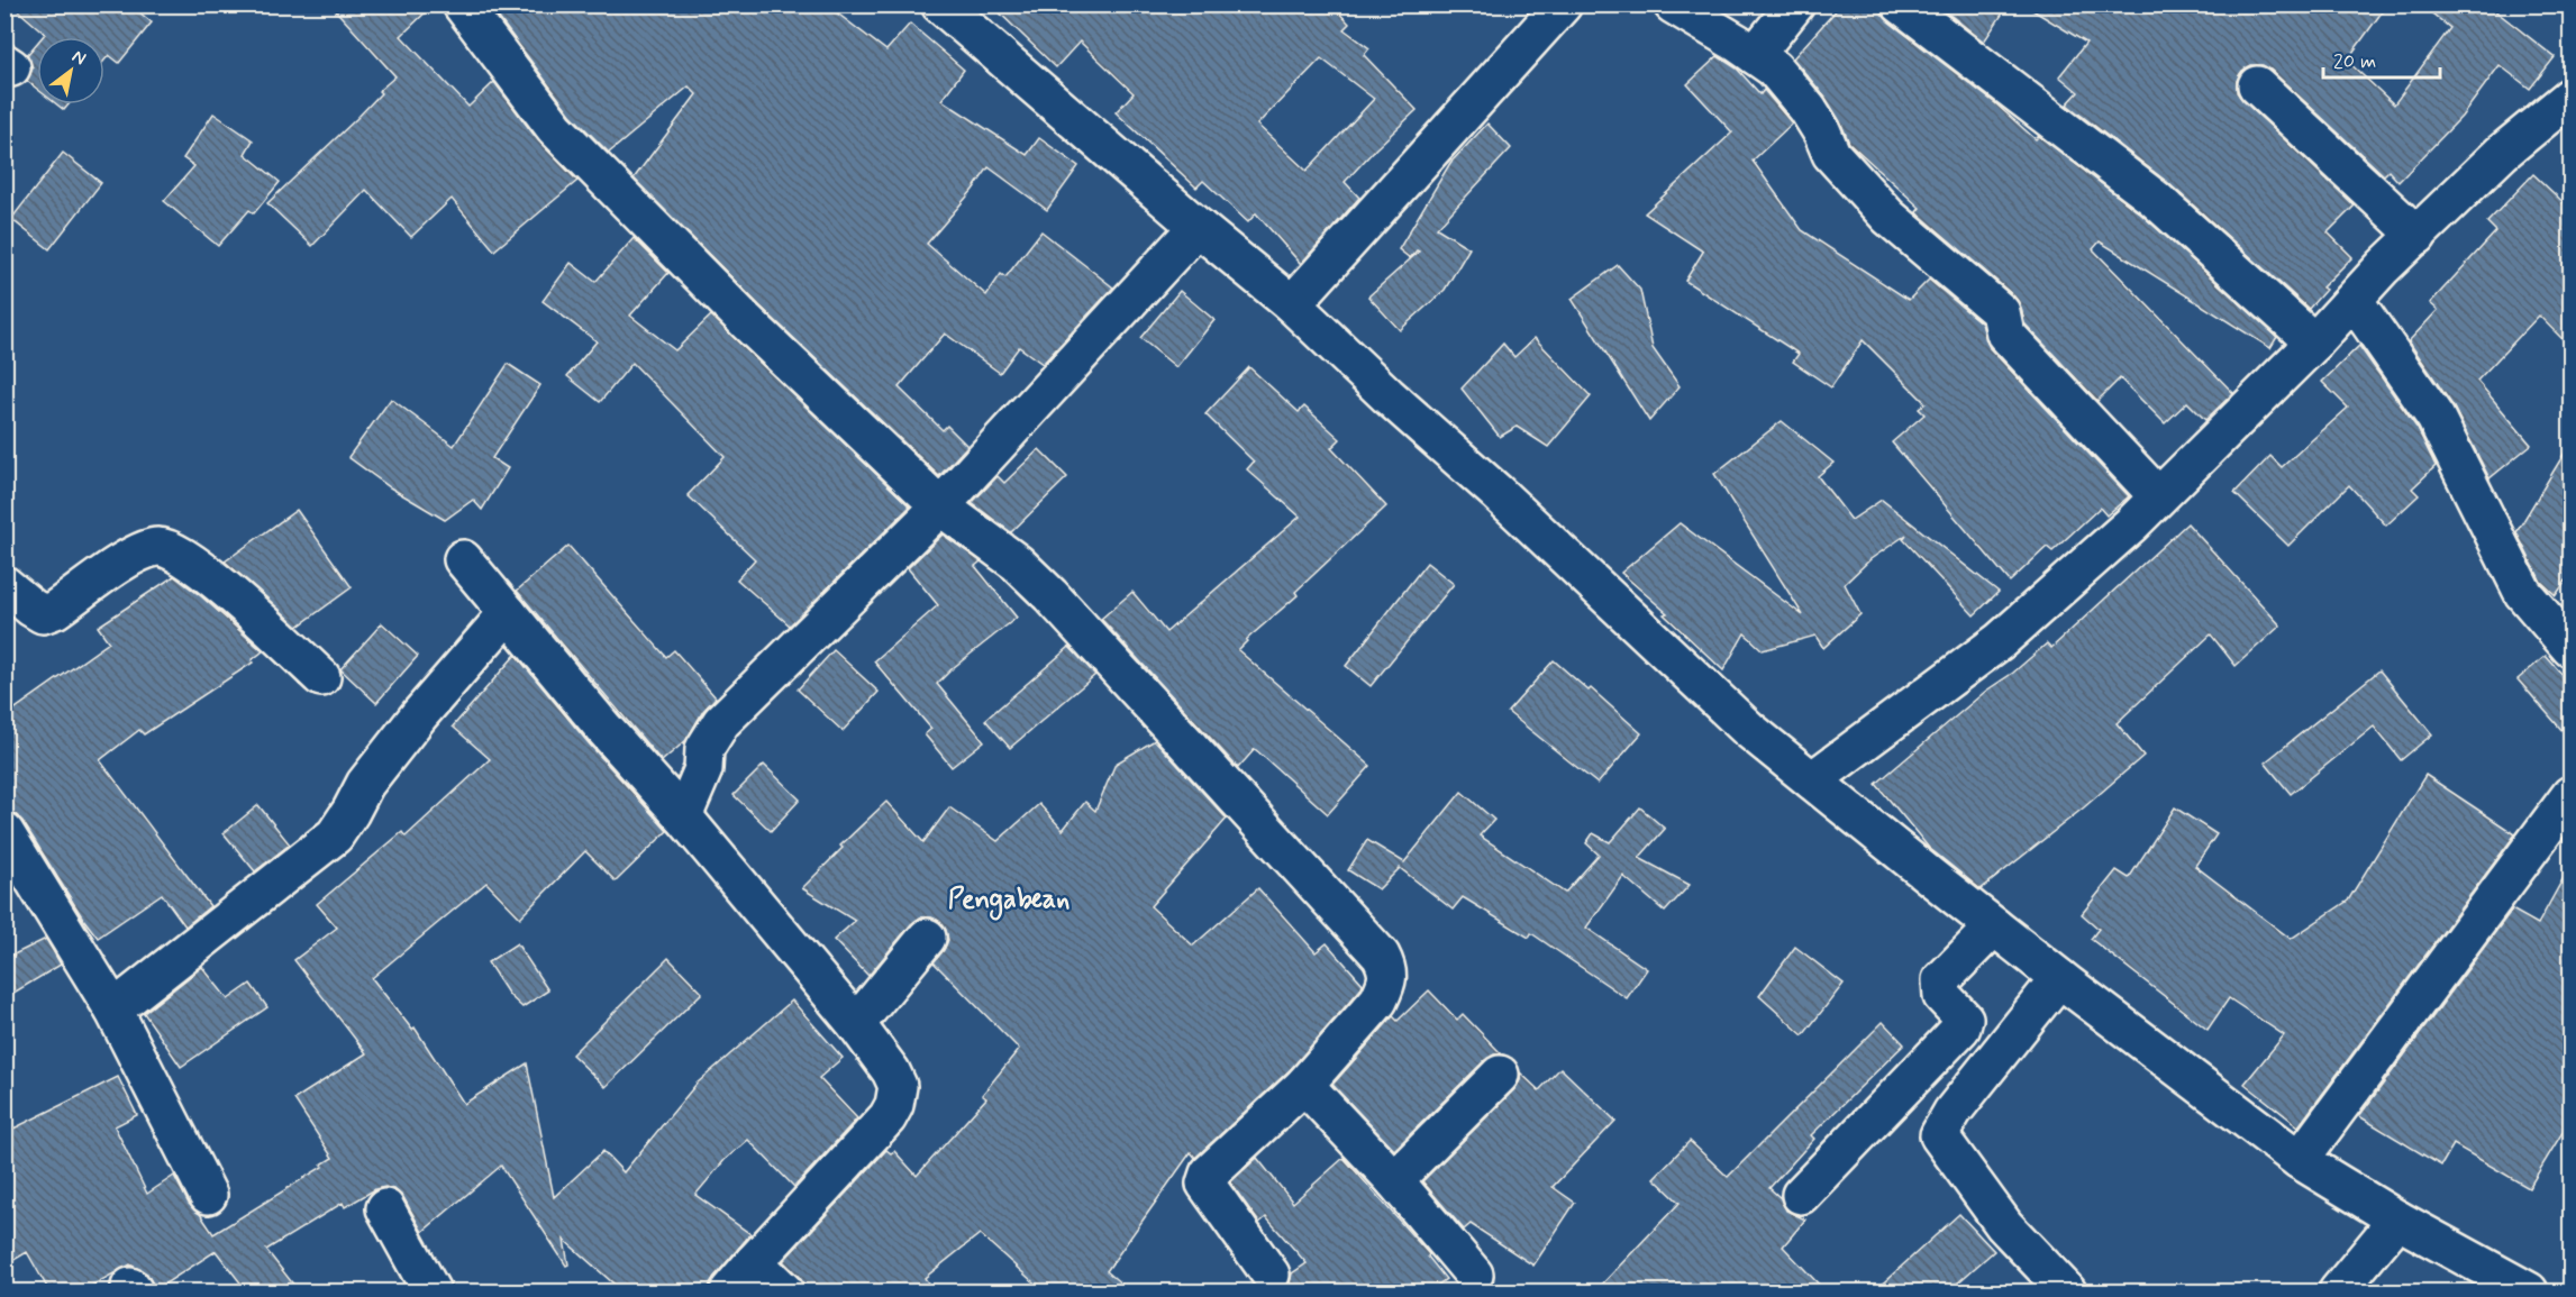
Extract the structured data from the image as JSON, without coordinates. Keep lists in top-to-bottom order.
{
  "districts": ["Pengabean"],
  "scale_bar": "20 m",
  "north": "top right"
}
